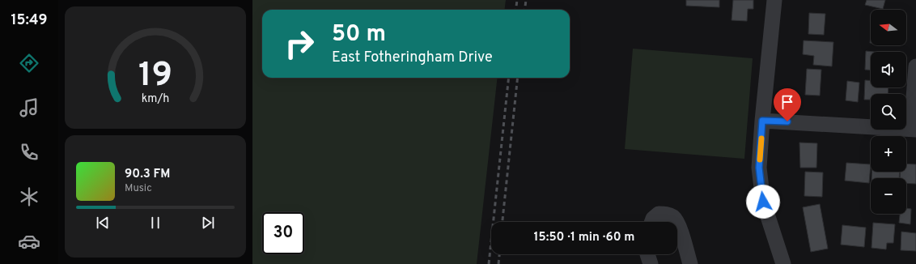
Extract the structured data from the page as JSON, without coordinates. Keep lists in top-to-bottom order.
{
  "north": "left",
  "page": {
    "tabs": "15:49",
    "map_buttons": ["+", "−"],
    "turn": ["50 m", "East Fotheringham Drive"],
    "song": ["90.3 FM", "Music"],
    "limit": "30",
    "trip": "15:50 · 1 min · 60 m",
    "gauge": ["19", "km/h"]
  }
}
